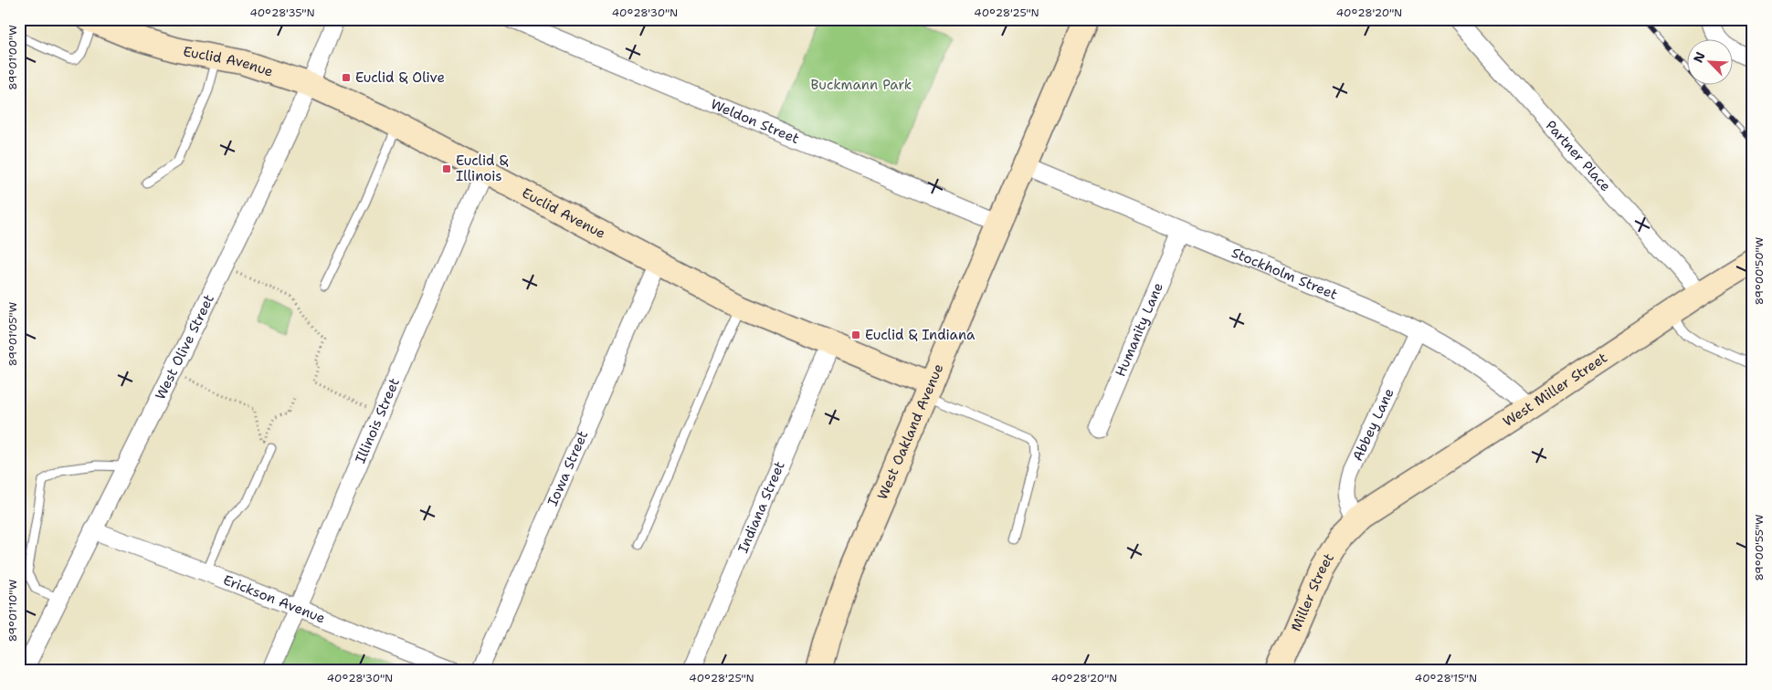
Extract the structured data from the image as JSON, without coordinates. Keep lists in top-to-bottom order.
{
  "streets": {
    "street": [
      "Euclid Avenue",
      "Weldon Street",
      "Partner Place",
      "Stockholm Street",
      "Humanity Lane",
      "West Olive Street",
      "West Miller Street",
      "Illinois Street",
      "Abbey Lane",
      "West Oakland Avenue",
      "Iowa Street",
      "Indiana Street",
      "Miller Street",
      "Erickson Avenue"
    ]
  },
  "crossings": [
    ["Euclid Avenue", "West Olive Street"],
    ["Euclid Avenue", "Illinois Street"],
    ["Euclid Avenue", "West Oakland Avenue"],
    ["Euclid Avenue", "Iowa Street"],
    ["Euclid Avenue", "Indiana Street"],
    ["Weldon Street", "West Oakland Avenue"],
    ["Partner Place", "West Miller Street"],
    ["Stockholm Street", "Humanity Lane"],
    ["Stockholm Street", "West Miller Street"],
    ["Stockholm Street", "Abbey Lane"],
    ["Stockholm Street", "West Oakland Avenue"],
    ["West Olive Street", "Erickson Avenue"],
    ["West Miller Street", "Abbey Lane"],
    ["West Miller Street", "Miller Street"],
    ["Illinois Street", "Erickson Avenue"],
    ["Abbey Lane", "Miller Street"]
  ],
  "parks": ["Buckmann Park"],
  "places": {
    "transit": ["Euclid & Olive", "Euclid & Illinois", "Euclid & Indiana"]
  },
  "north": "top left",
  "coordinates": [
    "40°28'35\"N",
    "40°28'30\"N",
    "40°28'25\"N",
    "40°28'20\"N",
    "89°01'00\"W",
    "89°00'50\"W",
    "89°01'05\"W",
    "89°00'55\"W",
    "89°01'10\"W",
    "40°28'15\"N"
  ]
}
